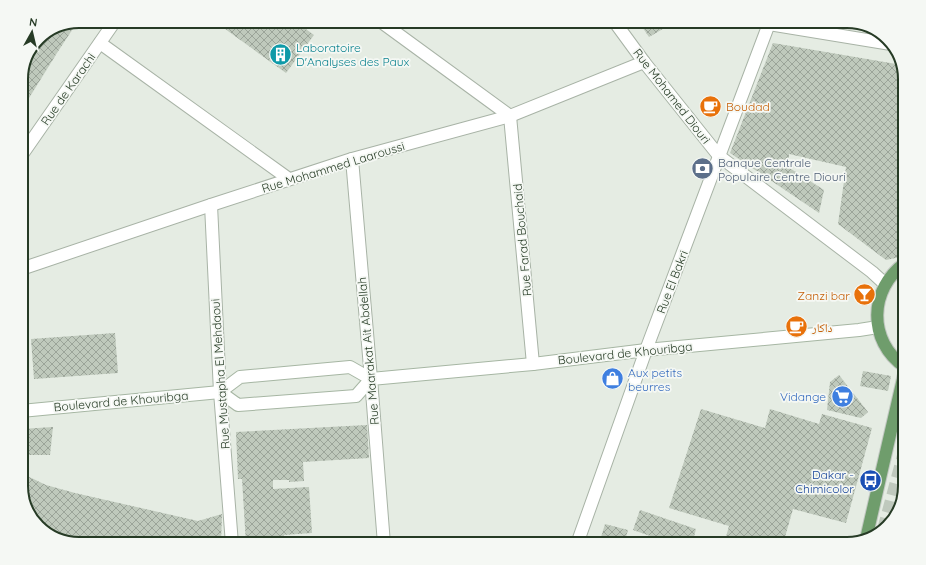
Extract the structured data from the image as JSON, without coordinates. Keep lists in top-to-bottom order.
{
  "streets": {
    "street": [
      "Rue de Karachi",
      "Rue Mohamed Diouri",
      "Rue Mohammed Laaroussi",
      "Rue Farad Bouchaid",
      "Rue El Bakri",
      "Rue Maarakat Ait Abdellah",
      "Boulevard de Khouribga",
      "Rue Mustapha El Mehdaoui"
    ]
  },
  "crossings": [
    ["Rue Mohamed Diouri", "Rue Mohammed Laaroussi"],
    ["Rue Mohamed Diouri", "Rue El Bakri"],
    ["Rue Mohammed Laaroussi", "Rue Farad Bouchaid"],
    ["Rue Mohammed Laaroussi", "Rue Maarakat Ait Abdellah"],
    ["Rue Mohammed Laaroussi", "Rue Mustapha El Mehdaoui"],
    ["Rue Farad Bouchaid", "Boulevard de Khouribga"],
    ["Rue El Bakri", "Boulevard de Khouribga"],
    ["Rue Maarakat Ait Abdellah", "Boulevard de Khouribga"],
    ["Boulevard de Khouribga", "Rue Mustapha El Mehdaoui"]
  ],
  "places": {
    "building": ["Laboratoire D'Analyses des Paux"],
    "cafe": ["Boudad", "داكار"],
    "bank": ["Banque Centrale Populaire Centre Diouri"],
    "bar": ["Zanzi bar"],
    "shop": ["Aux petits beurres"],
    "supermarket": ["Vidange"],
    "bus stop": ["Dakar - Chimicolor"]
  },
  "north": "top"
}
